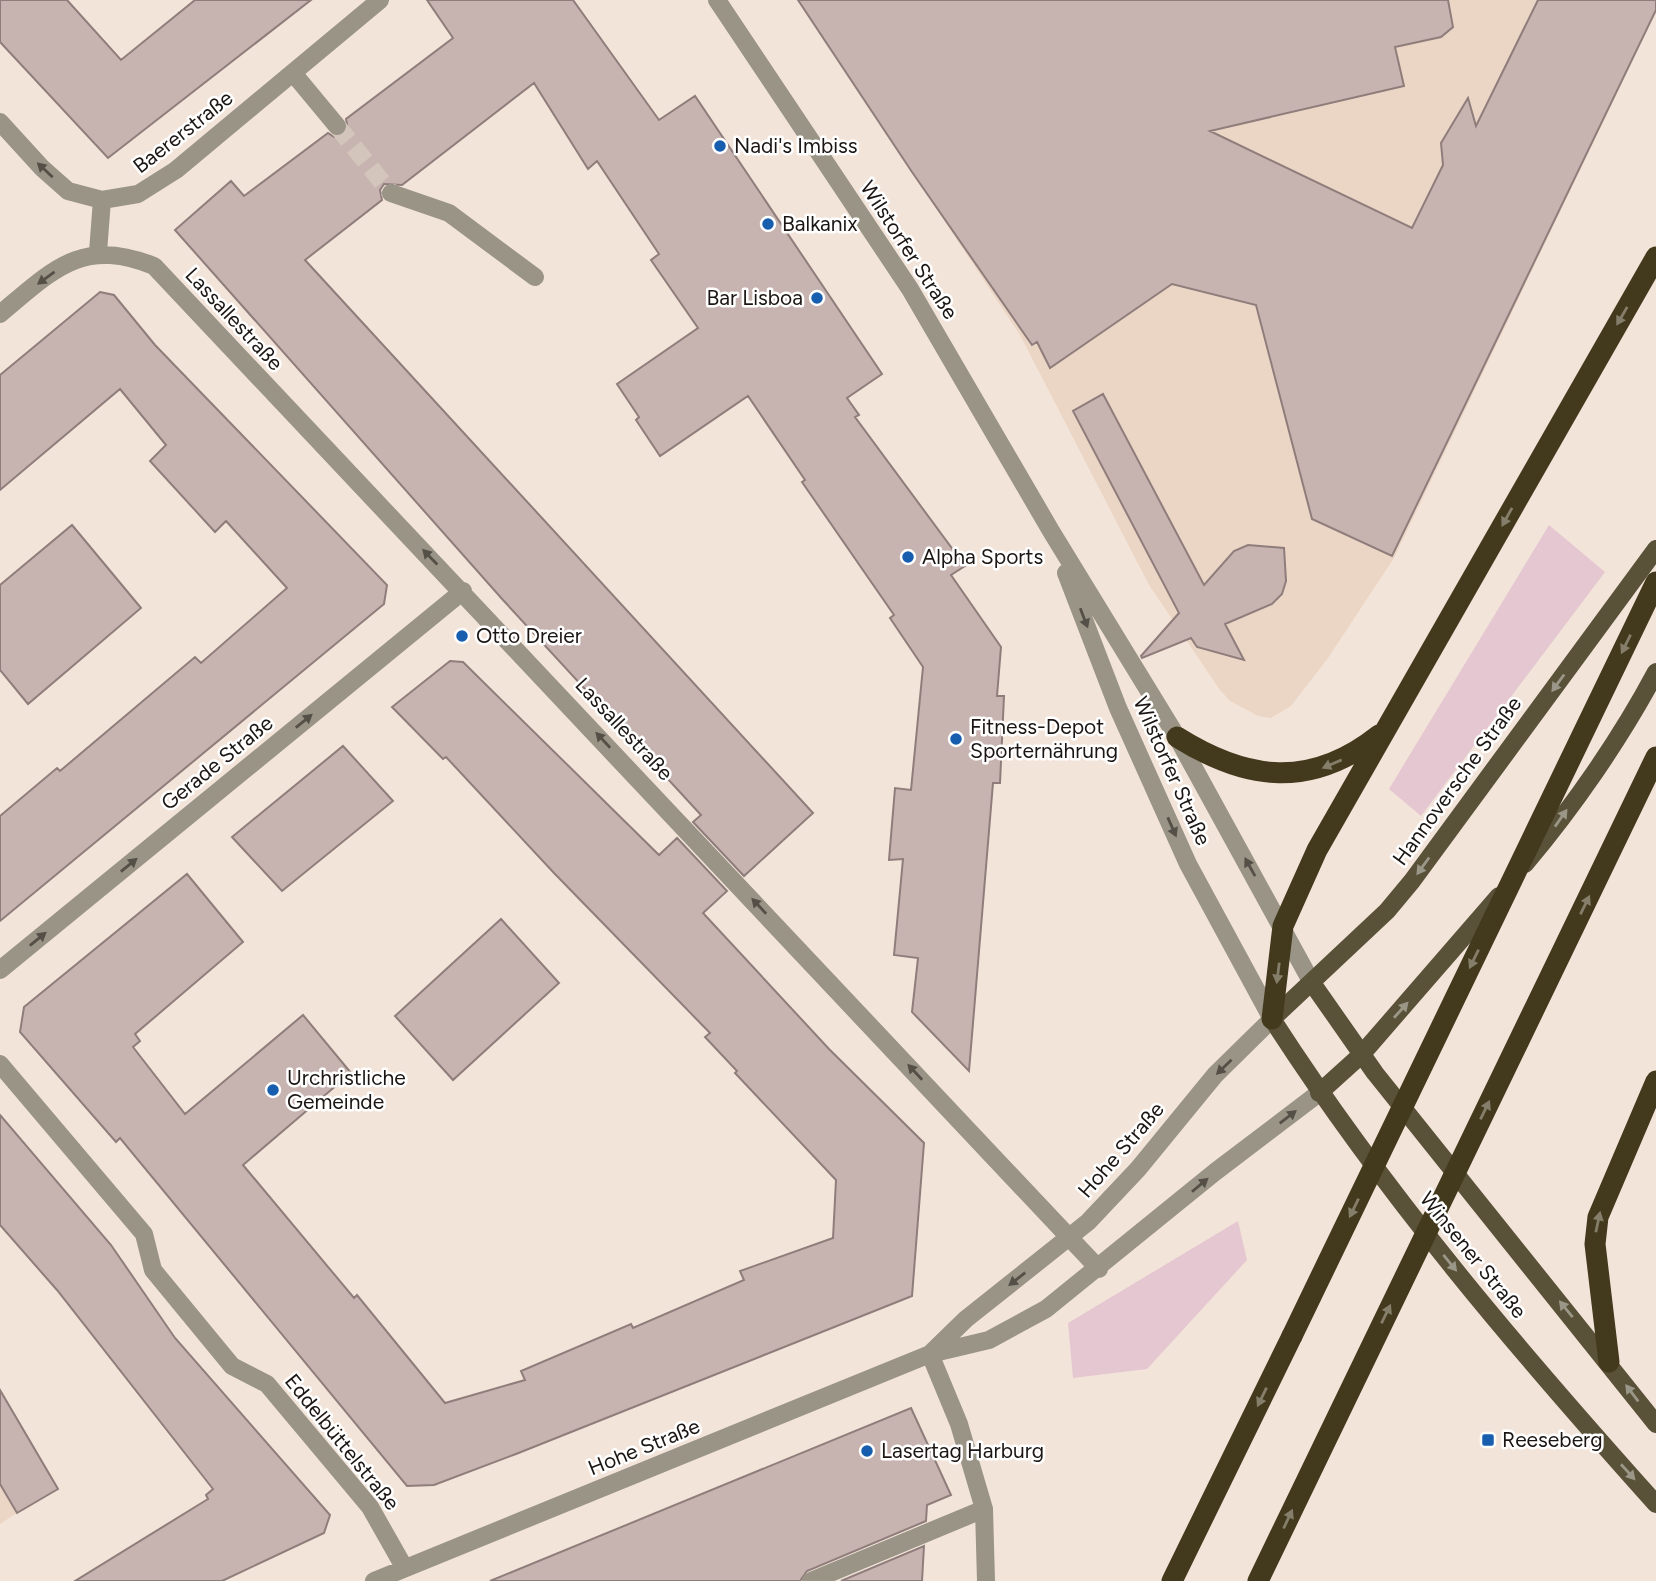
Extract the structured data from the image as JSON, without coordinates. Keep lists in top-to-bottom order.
{
  "streets": {
    "main road": ["Hannoversche Straße", "Winsener Straße"],
    "street": [
      "Baererstraße",
      "Wilstorfer Straße",
      "Lassallestraße",
      "Gerade Straße",
      "Hohe Straße",
      "Eddelbüttelstraße"
    ]
  },
  "crossings": [
    ["Wilstorfer Straße", "Hannoversche Straße"],
    ["Wilstorfer Straße", "Hohe Straße"],
    ["Wilstorfer Straße", "Winsener Straße"],
    ["Lassallestraße", "Gerade Straße"],
    ["Lassallestraße", "Hohe Straße"],
    ["Hannoversche Straße", "Hohe Straße"],
    ["Hannoversche Straße", "Winsener Straße"],
    ["Hohe Straße", "Winsener Straße"],
    ["Hohe Straße", "Eddelbüttelstraße"]
  ],
  "one_way": ["Lassallestraße", "Gerade Straße"],
  "places": {
    "other": [
      "Nadi's Imbiss",
      "Balkanix",
      "Bar Lisboa",
      "Alpha Sports",
      "Otto Dreier",
      "Fitness-Depot Sporternährung",
      "Urchristliche Gemeinde",
      "Lasertag Harburg"
    ],
    "transit": ["Reeseberg"]
  }
}
